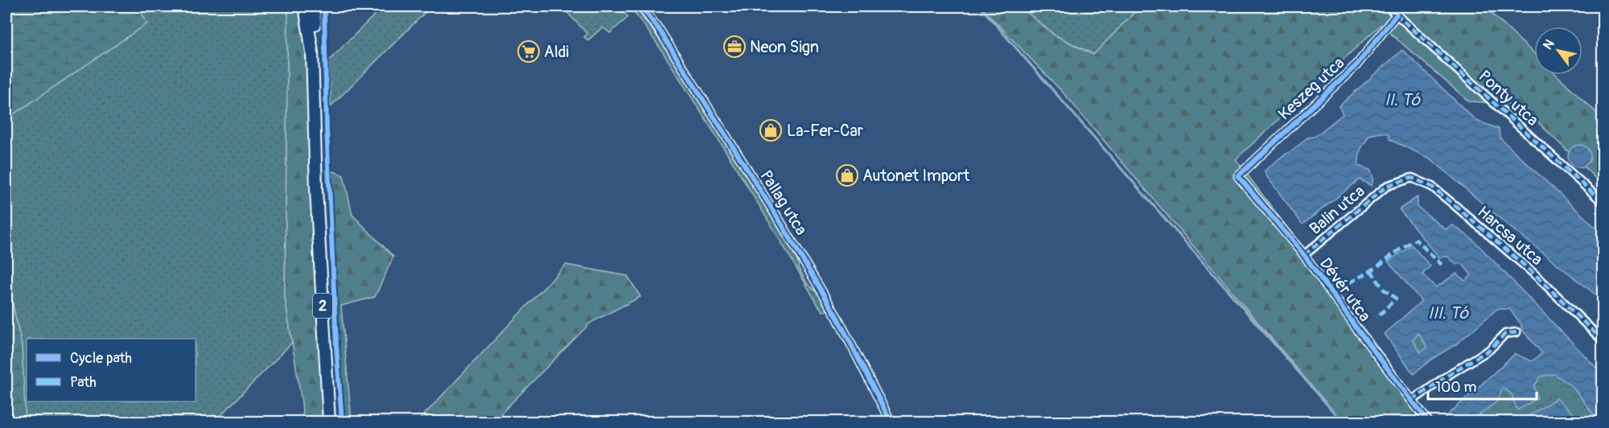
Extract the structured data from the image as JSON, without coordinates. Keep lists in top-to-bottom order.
{
  "streets": {
    "main road": ["2"],
    "street": [
      "Keszeg utca",
      "Ponty utca",
      "Pallag utca",
      "Balin utca",
      "Harcsa utca",
      "Dévér utca"
    ]
  },
  "crossings": [
    ["Keszeg utca", "Ponty utca"],
    ["Keszeg utca", "Dévér utca"],
    ["Balin utca", "Harcsa utca"],
    ["Balin utca", "Dévér utca"]
  ],
  "water": ["II. Tó", "III. Tó"],
  "places": {
    "office": ["Neon Sign"],
    "supermarket": ["Aldi"],
    "shop": ["La-Fer-Car", "Autonet Import"]
  },
  "legend": ["Cycle path", "Path"],
  "scale_bar": "100 m",
  "north": "top left"
}
